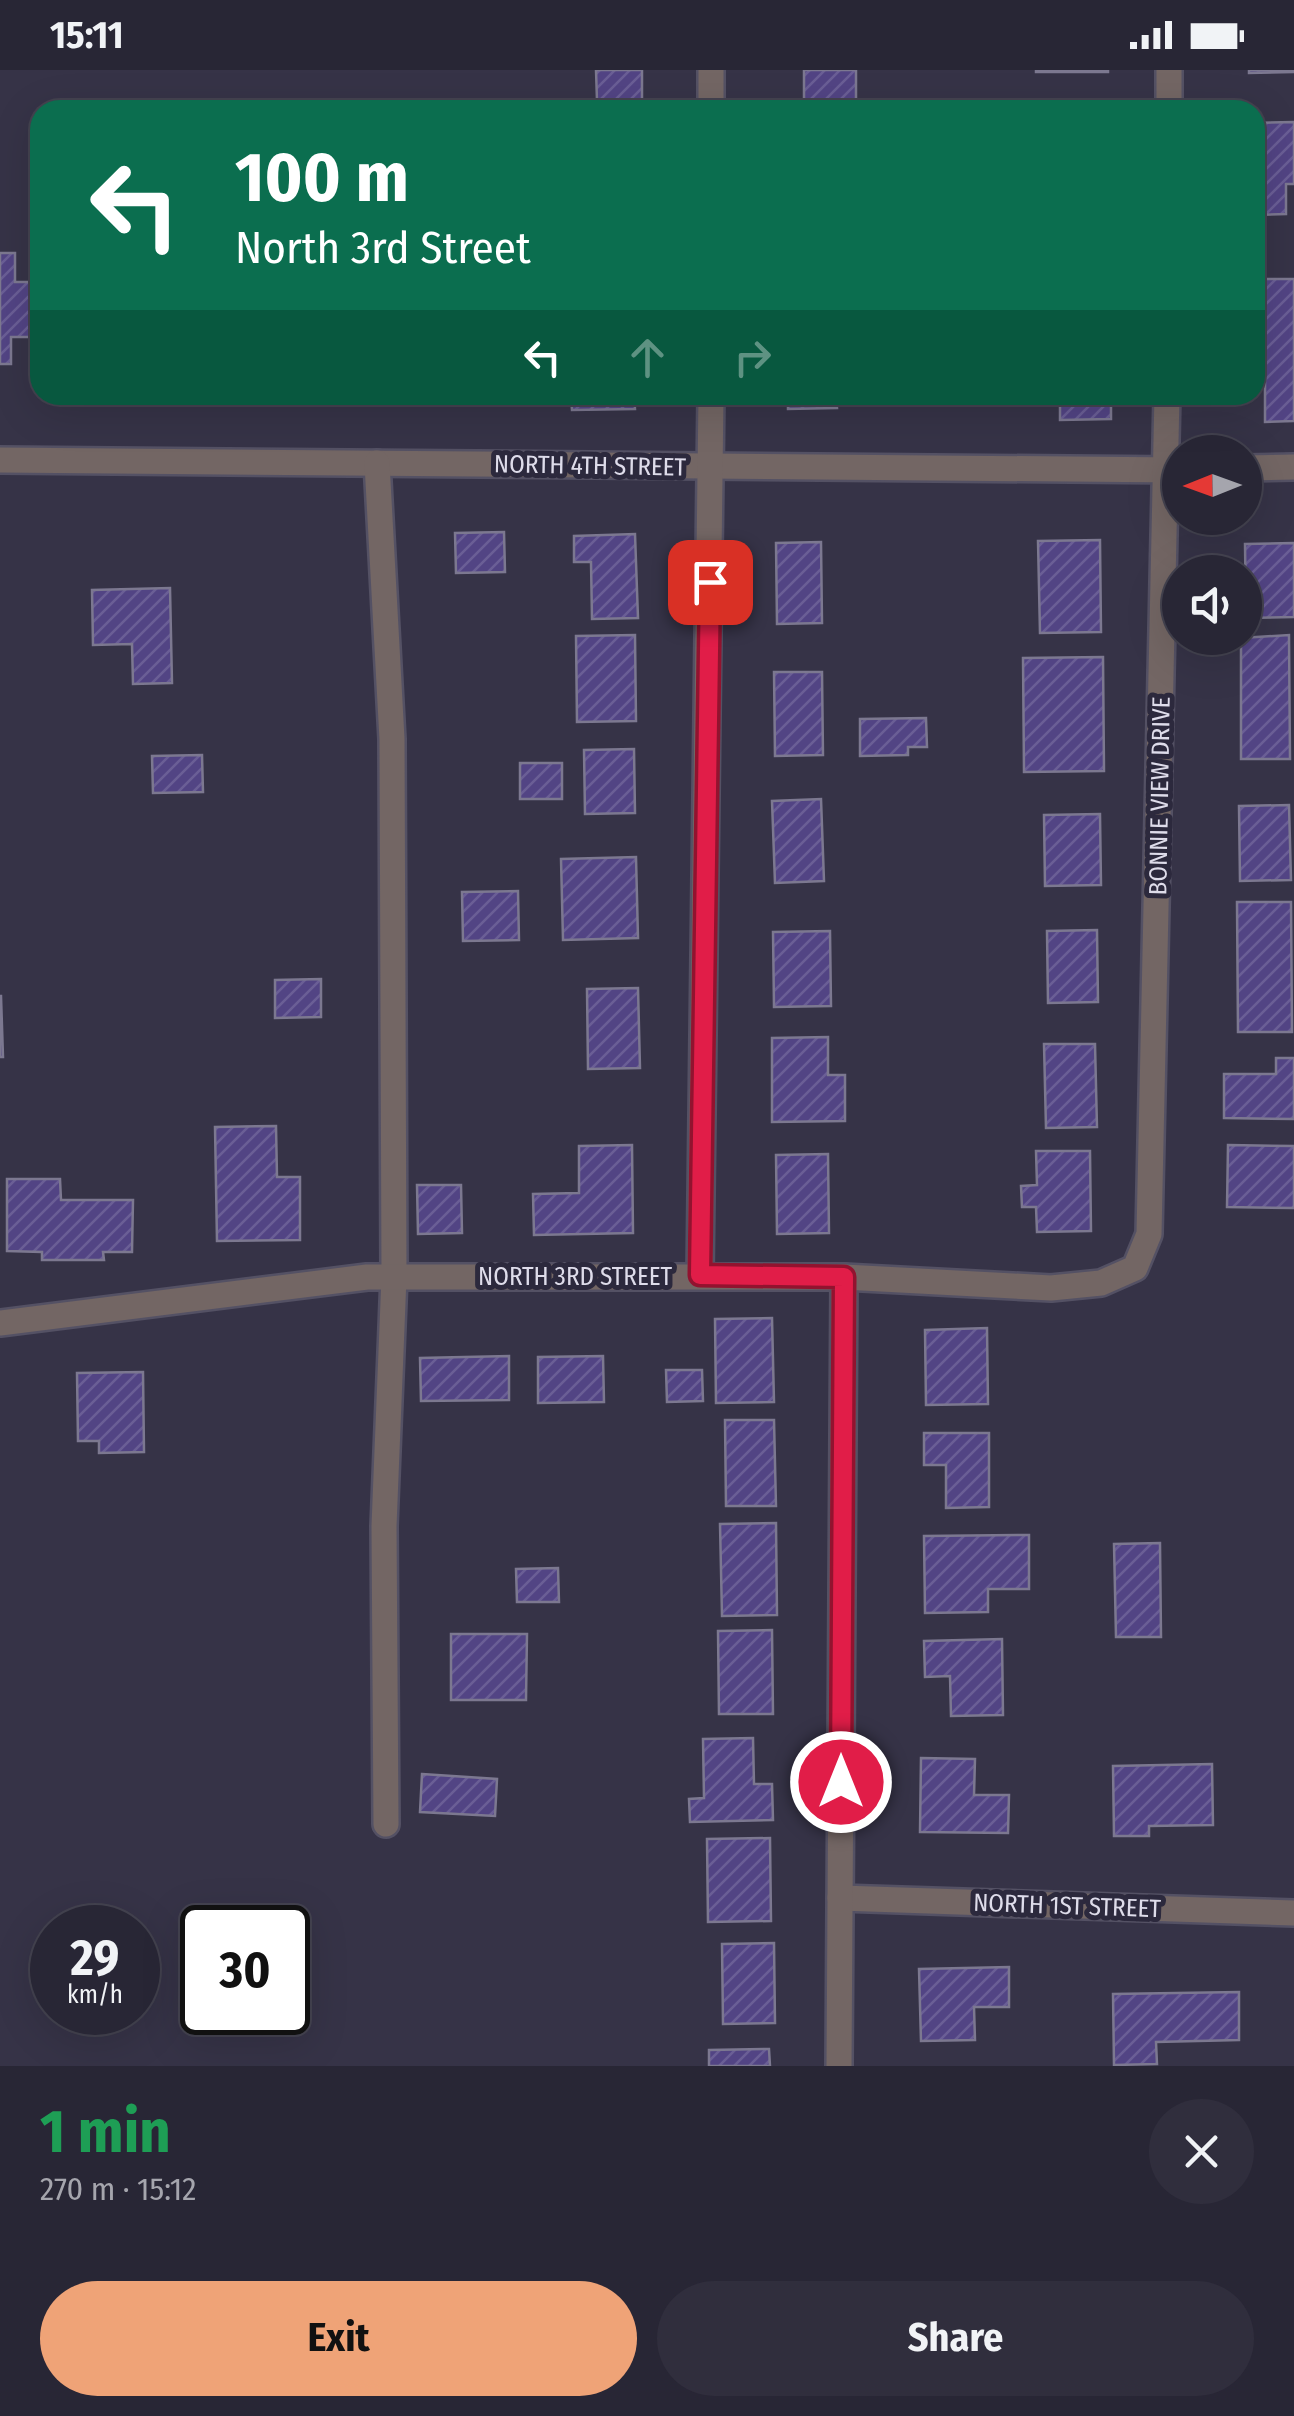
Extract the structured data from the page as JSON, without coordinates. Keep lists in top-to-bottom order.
{
  "streets": {
    "street": [
      "NORTH 4TH STREET",
      "BONNIE VIEW DRIVE",
      "NORTH 3RD STREET",
      "NORTH 1ST STREET"
    ]
  },
  "crossings": [
    ["BONNIE VIEW DRIVE", "NORTH 3RD STREET"]
  ],
  "north": "left",
  "page": {
    "status": "15:11",
    "turn": ["100 m", "North 3rd Street"],
    "speed": "29 km/h",
    "limit": "30",
    "heading": ["1 min", "270 m · 15:12"],
    "buttons": ["Exit", "Share"]
  }
}
